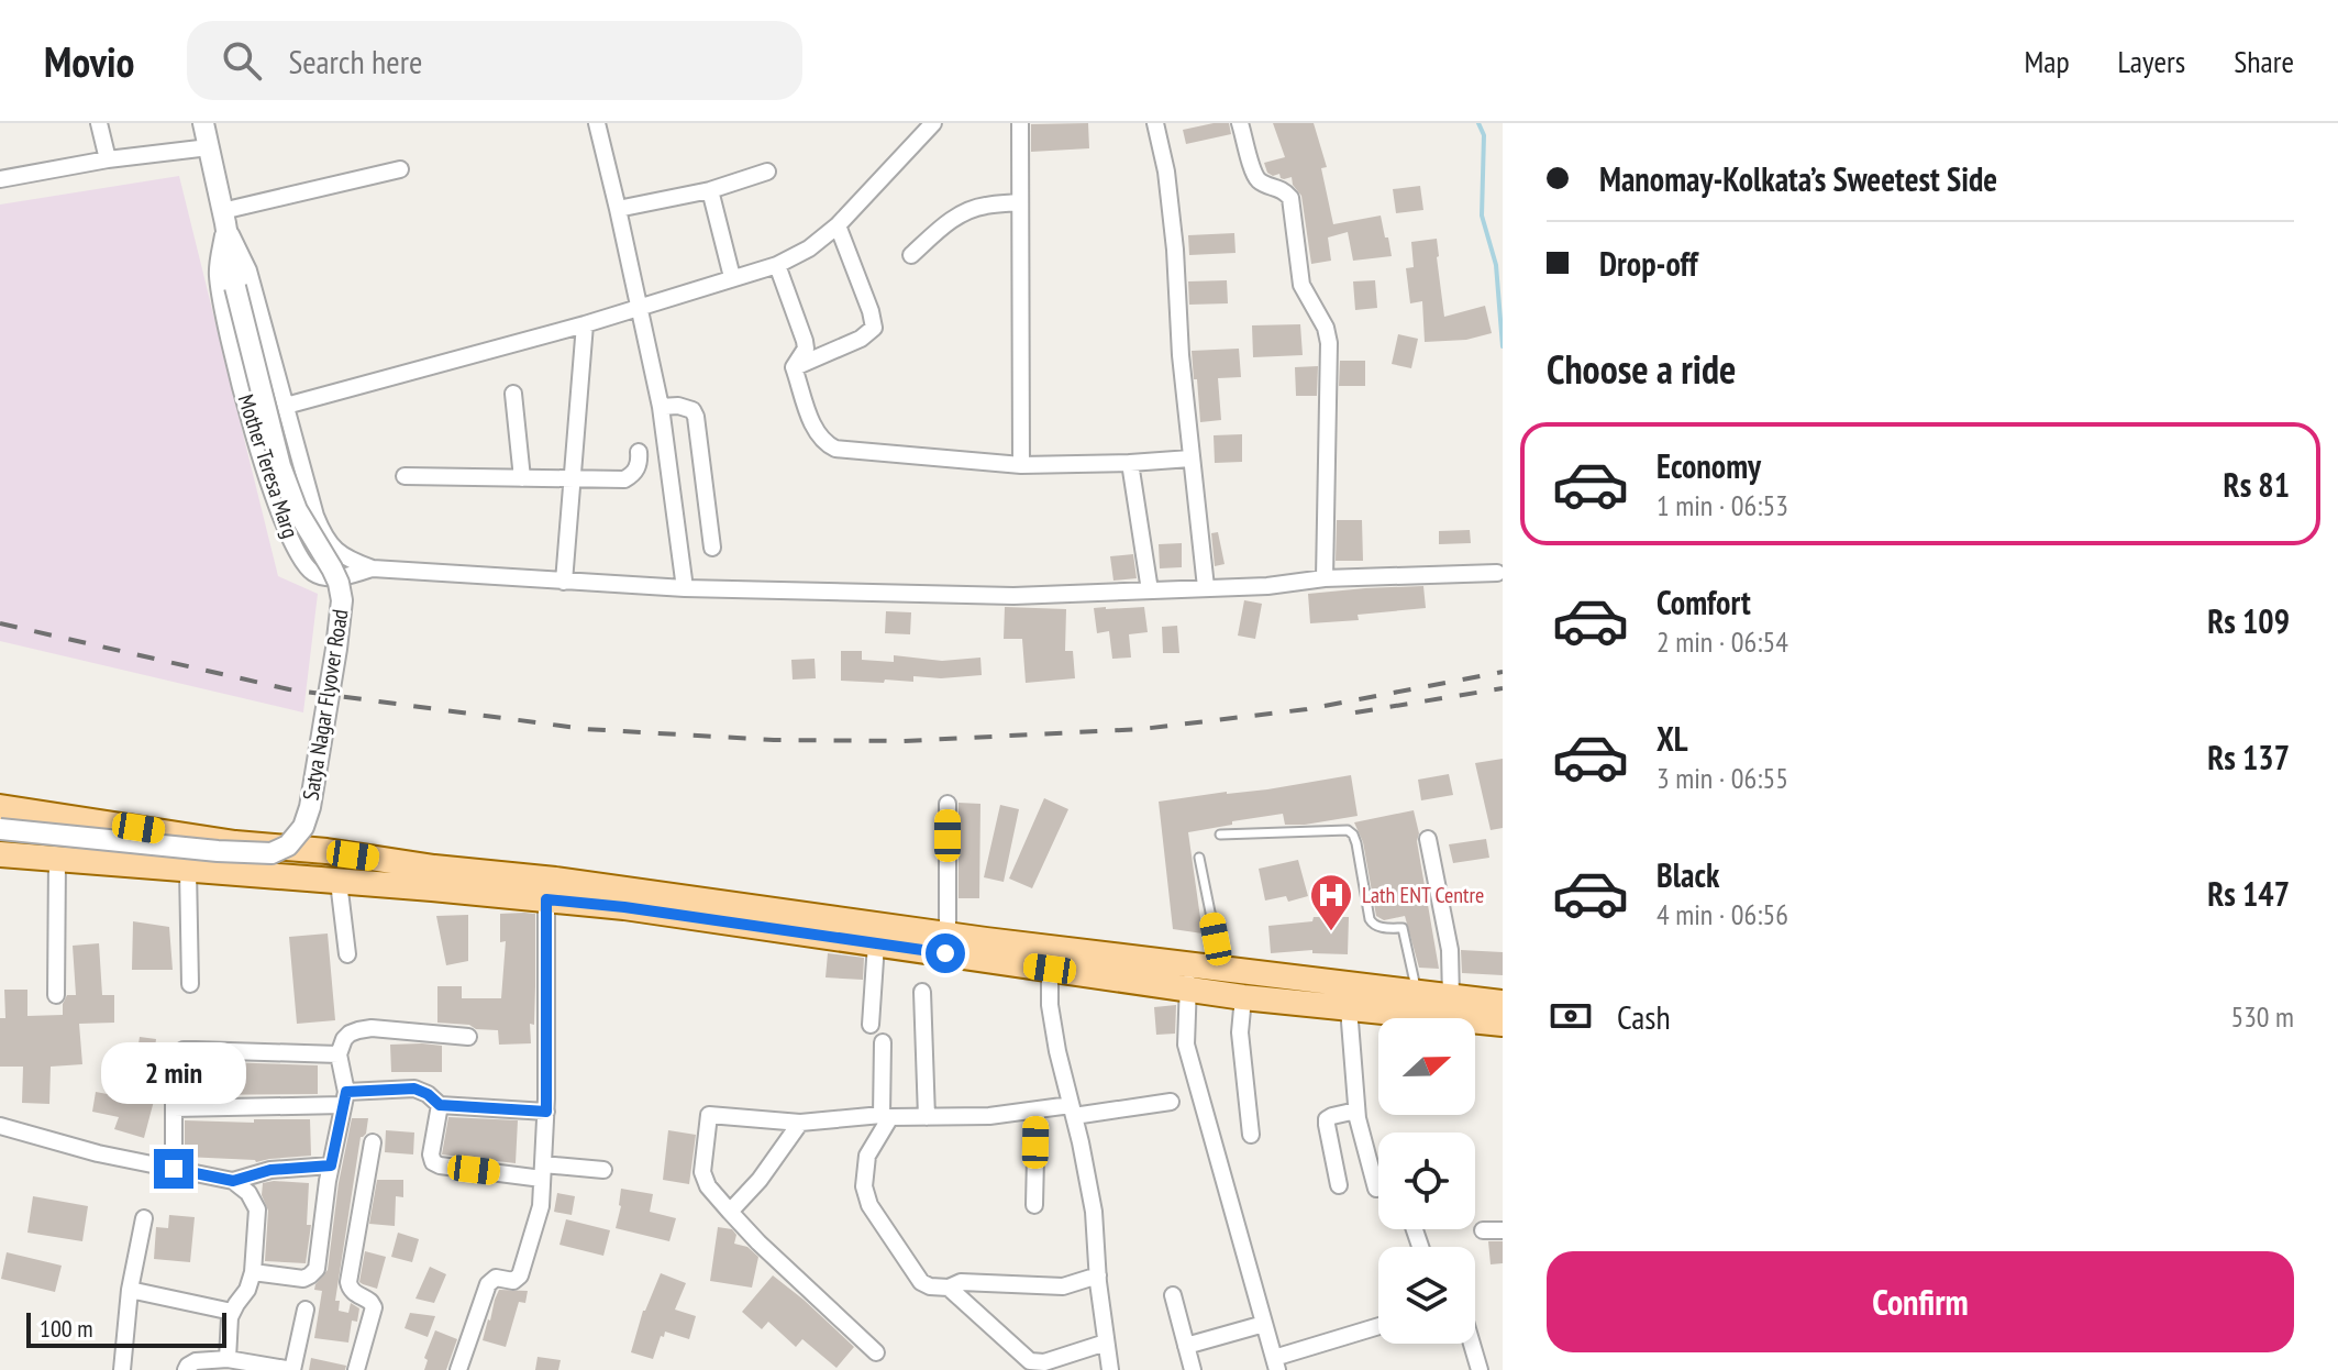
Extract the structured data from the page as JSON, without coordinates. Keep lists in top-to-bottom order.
{
  "streets": {
    "street": ["Mother Teresa Marg", "Satya Nagar Flyover Road"]
  },
  "crossings": [
    ["Mother Teresa Marg", "Satya Nagar Flyover Road"]
  ],
  "places": {
    "hospital": ["Lath ENT Centre"]
  },
  "scale_bar": "100 m",
  "north": "right",
  "page": {
    "header": "Movio",
    "search": "Search here",
    "nav": ["Map", "Layers", "Share"],
    "banner": ["Manomay-Kolkata’s Sweetest Side", "Drop-off"],
    "heading": "Choose a ride",
    "list": [
      {
        "name": "Economy",
        "note": "1 min · 06:53",
        "value": "Rs 81"
      },
      {
        "name": "Comfort",
        "note": "2 min · 06:54",
        "value": "Rs 109"
      },
      {
        "name": "XL",
        "note": "3 min · 06:55",
        "value": "Rs 137"
      },
      {
        "name": "Black",
        "note": "4 min · 06:56",
        "value": "Rs 147"
      }
    ],
    "pay": ["Cash", "530 m"],
    "bubble": "2 min",
    "buttons": "Confirm",
    "scale": "100 m"
  }
}
